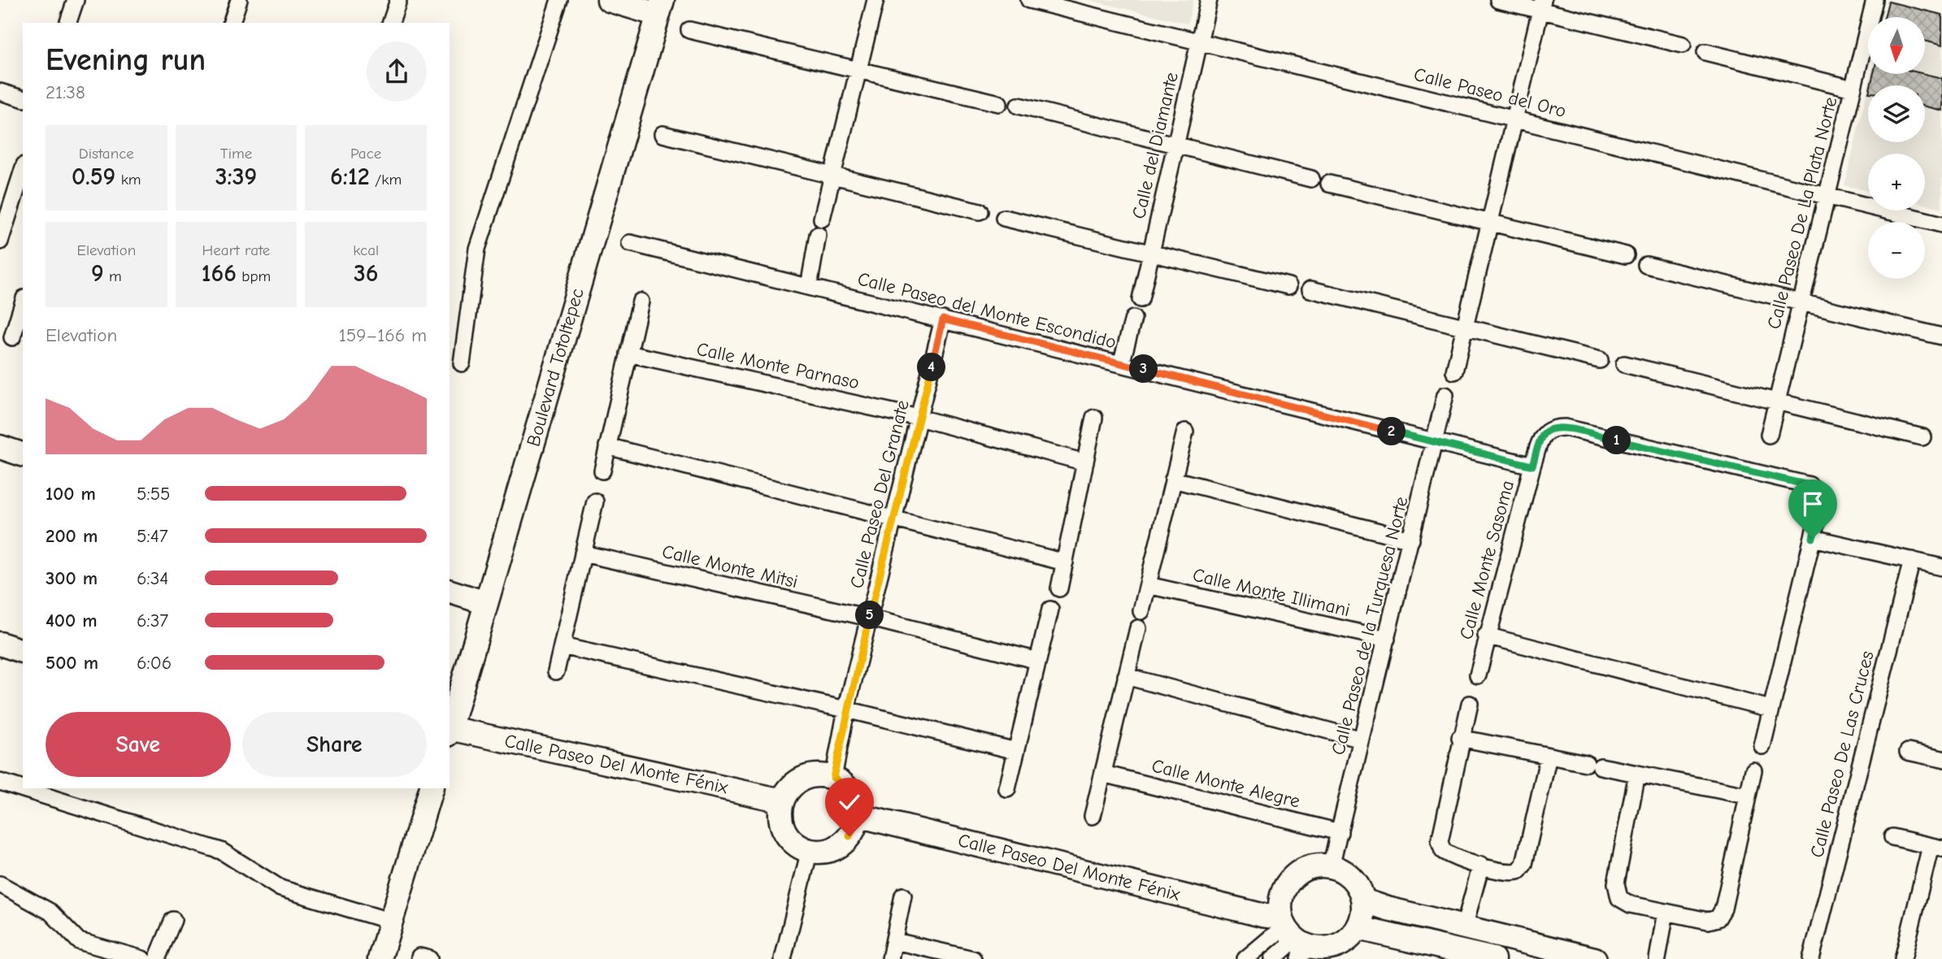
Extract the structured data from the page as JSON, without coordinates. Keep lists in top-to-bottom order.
{
  "streets": {
    "main road": ["Boulevard Totoltepec", "Calle Paseo Del Monte Fénix"],
    "street": [
      "Calle Paseo del Oro",
      "Calle del Diamante",
      "Calle Paseo De La Plata Norte",
      "Calle Paseo del Monte Escondido",
      "Calle Monte Parnaso",
      "Calle Paseo Del Granate",
      "Calle Monte Sasoma",
      "Calle Monte Mitsi",
      "Calle Monte Illimani",
      "Calle Paseo de la Turquesa Norte",
      "Calle Paseo De Las Cruces",
      "Calle Monte Alegre"
    ]
  },
  "crossings": [
    ["Calle Paseo del Oro", "Calle del Diamante"],
    ["Calle Paseo del Oro", "Calle Paseo De La Plata Norte"],
    ["Calle Paseo del Monte Escondido", "Calle Paseo Del Granate"],
    ["Calle Paseo del Monte Escondido", "Calle Monte Sasoma"],
    ["Calle Paseo del Monte Escondido", "Calle Paseo de la Turquesa Norte"],
    ["Calle Monte Parnaso", "Calle Paseo Del Granate"],
    ["Calle Paseo Del Granate", "Calle Monte Mitsi"],
    ["Calle Paseo Del Granate", "Calle Paseo Del Monte Fénix"],
    ["Calle Monte Illimani", "Calle Paseo de la Turquesa Norte"],
    ["Calle Paseo de la Turquesa Norte", "Calle Paseo Del Monte Fénix"],
    ["Calle Paseo de la Turquesa Norte", "Calle Monte Alegre"]
  ],
  "north": "bottom",
  "page": {
    "map_buttons": ["+", "−"],
    "heading": ["Evening run", "21:38"],
    "stats": [
      ["Distance", "0.59 km"],
      ["Time", "3:39"],
      ["Pace", "6:12 /km"],
      ["Elevation", "9 m"],
      ["Heart rate", "166 bpm"],
      ["kcal", "36"]
    ],
    "chart": ["Elevation", "159–166 m"],
    "pins": [
      "4",
      "3",
      "2",
      "1",
      "5"
    ],
    "list": [
      {
        "name": "100 m",
        "note": "5:55"
      },
      {
        "name": "200 m",
        "note": "5:47"
      },
      {
        "name": "300 m",
        "note": "6:34"
      },
      {
        "name": "400 m",
        "note": "6:37"
      },
      {
        "name": "500 m",
        "note": "6:06"
      }
    ],
    "buttons": ["Save", "Share"]
  }
}
